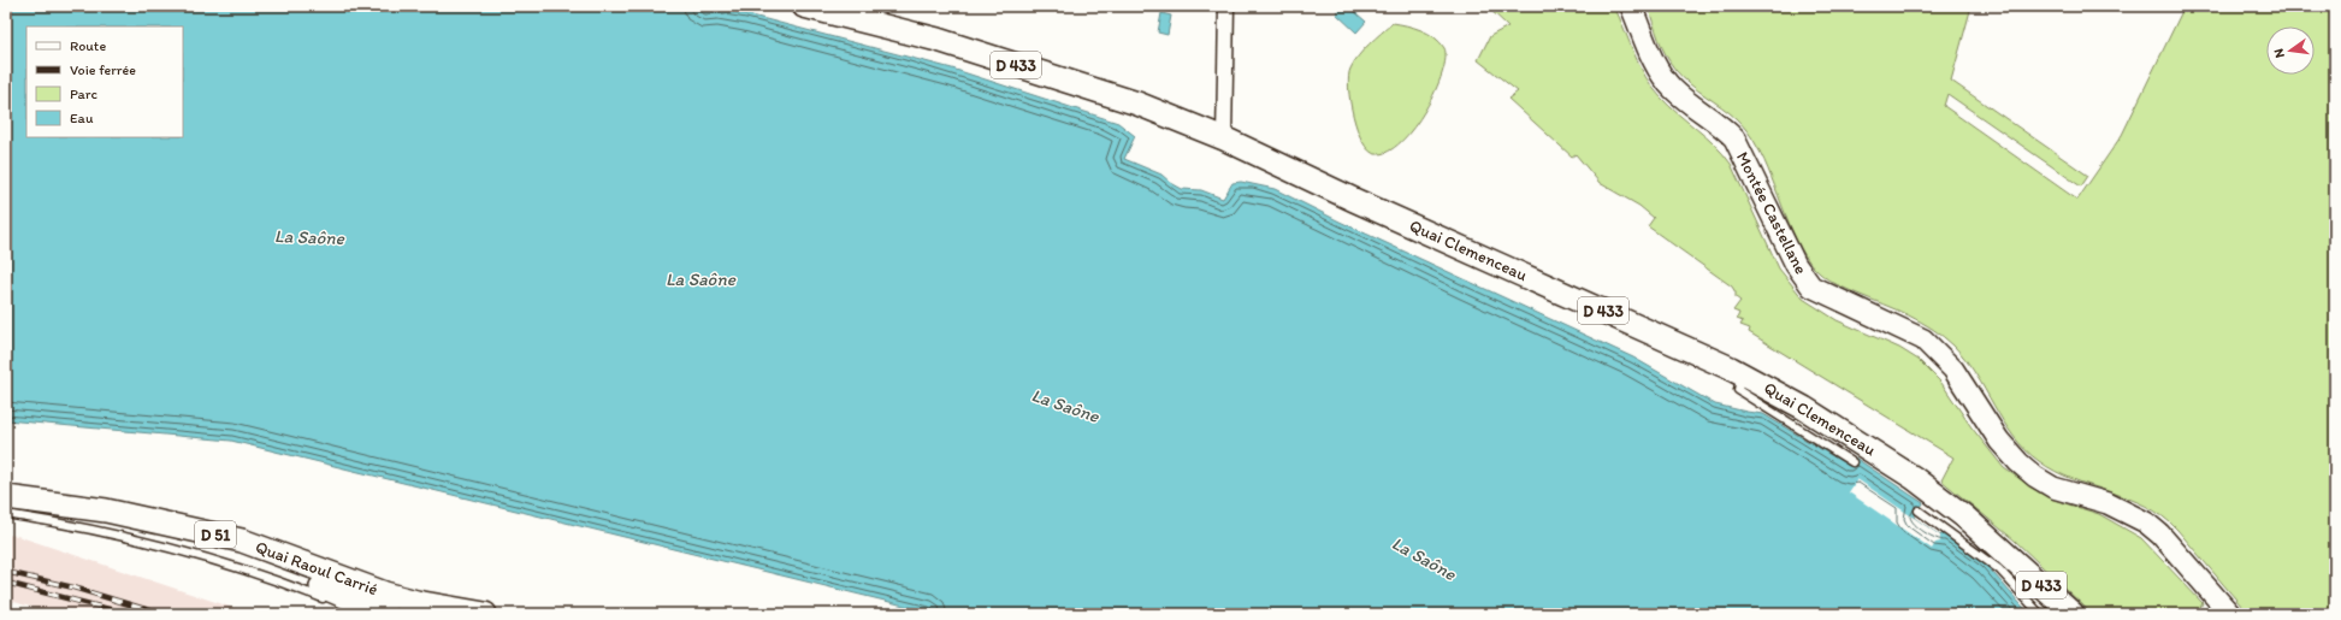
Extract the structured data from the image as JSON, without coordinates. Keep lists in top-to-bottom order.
{
  "streets": {
    "main road": [
      "D 433",
      "Montée Castellane",
      "Quai Clemenceau",
      "D 51",
      "Quai Raoul Carrié"
    ]
  },
  "water": ["La Saône"],
  "legend": [
    "Route",
    "Voie ferrée",
    "Parc",
    "Eau"
  ],
  "north": "left"
}
